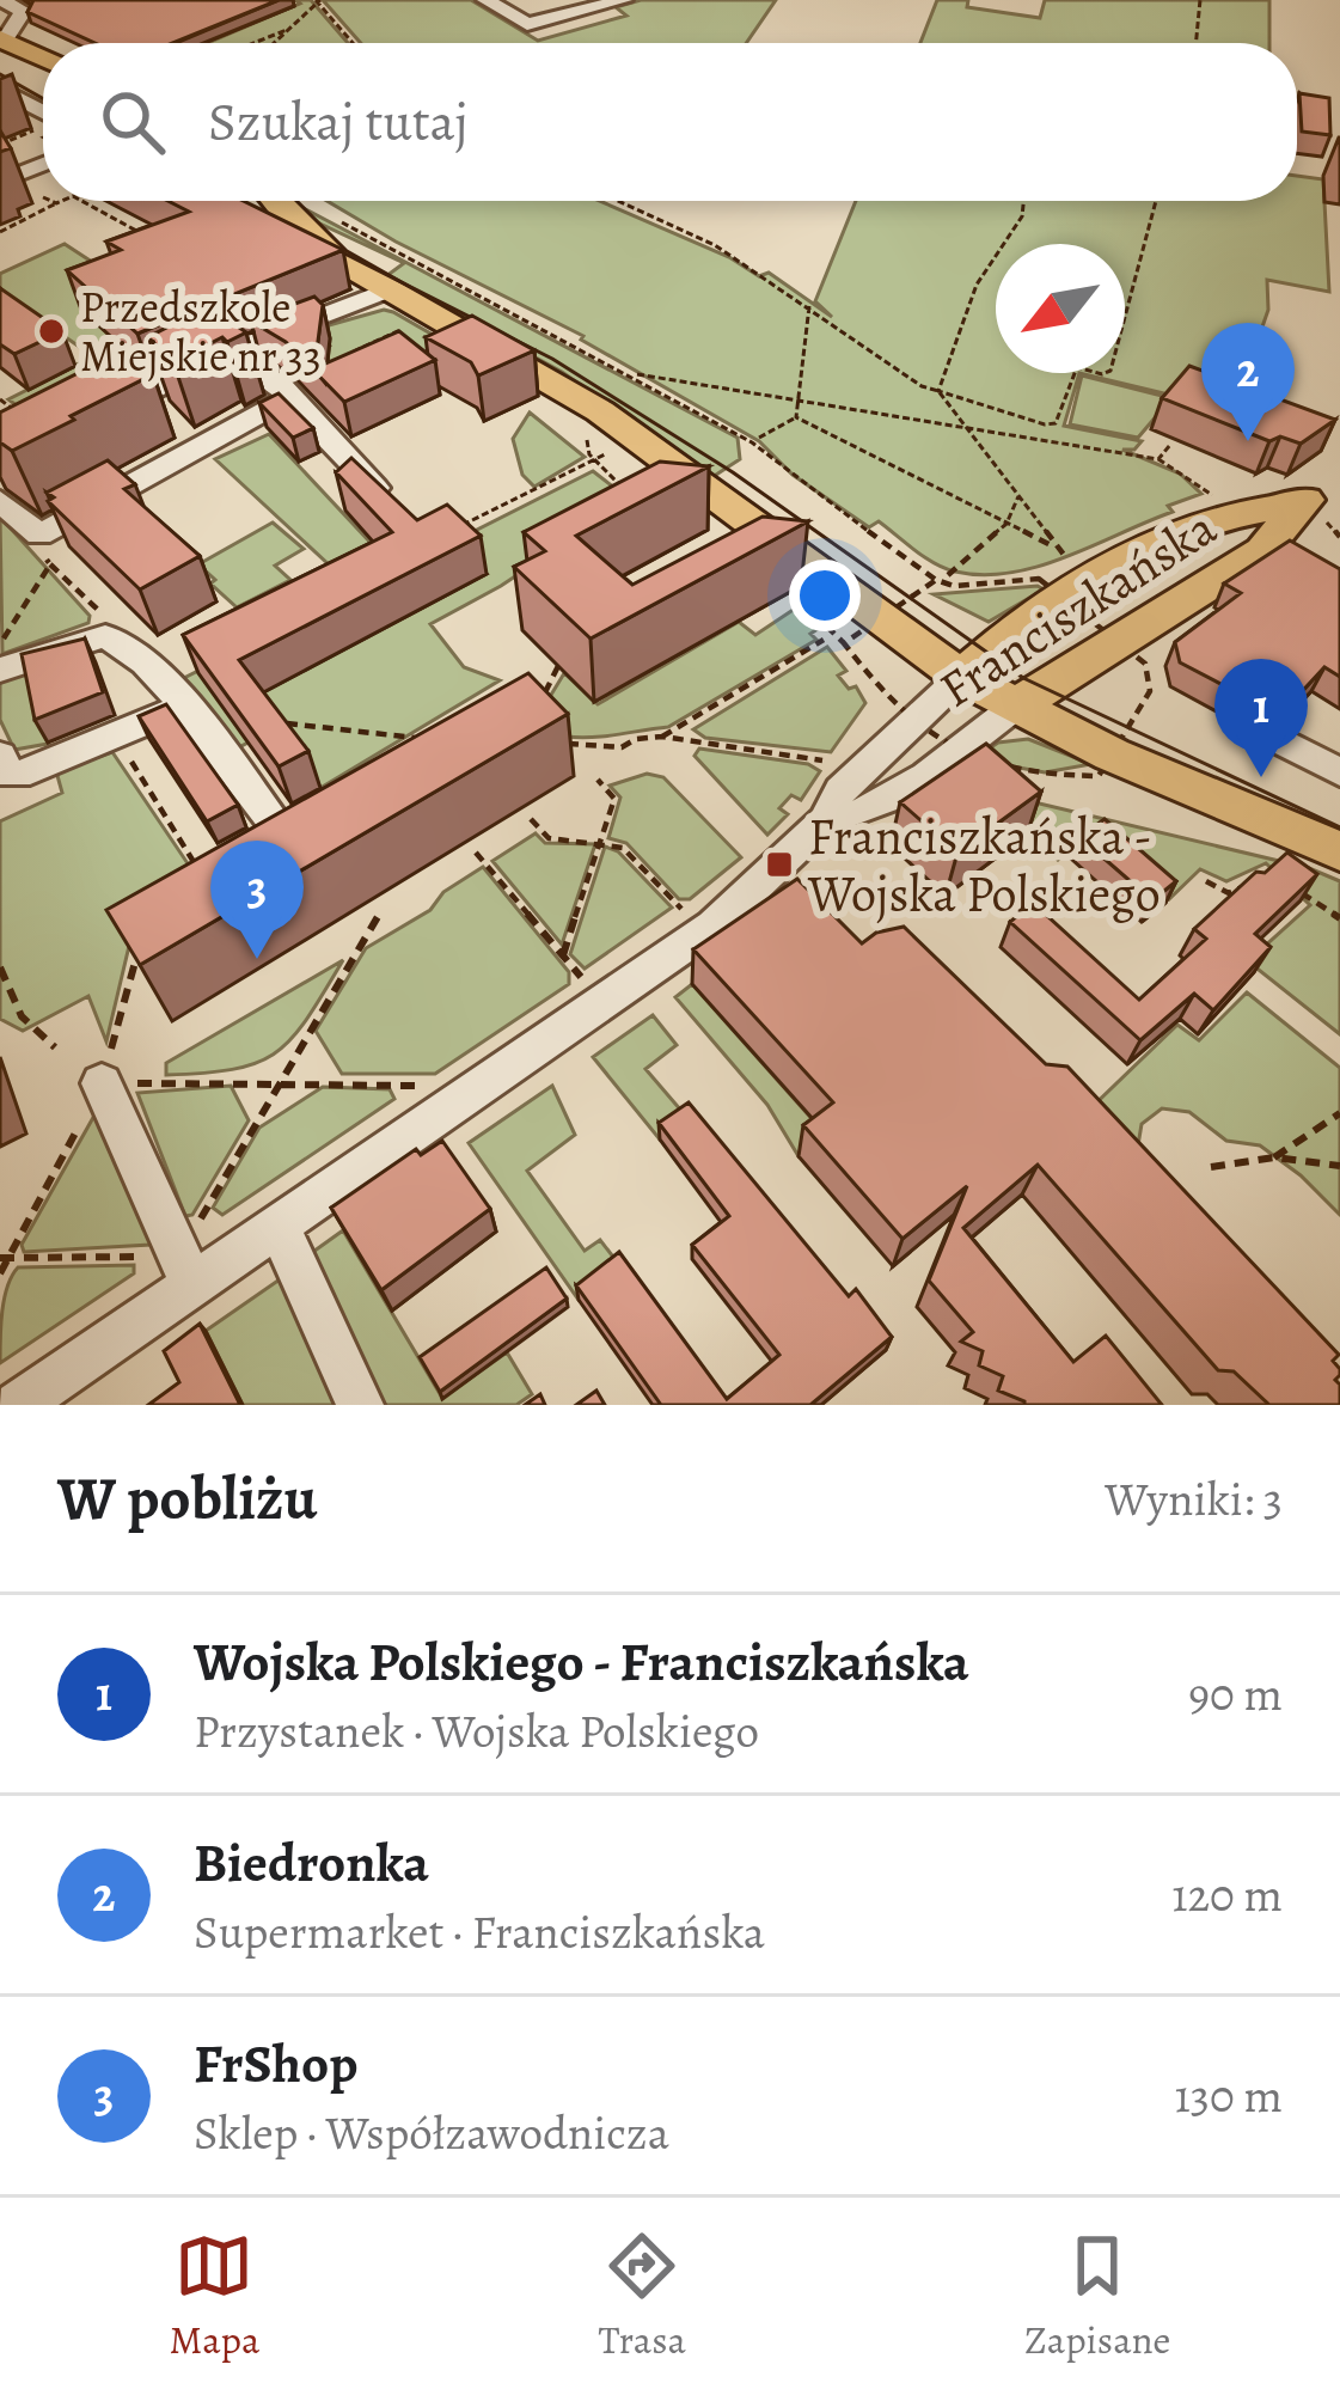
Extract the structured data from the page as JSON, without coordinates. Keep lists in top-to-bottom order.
{
  "streets": {
    "main road": ["Franciszkańska"]
  },
  "places": {
    "other": ["Przedszkole Miejskie nr 33"],
    "transit": ["Franciszkańska - Wojska Polskiego"]
  },
  "north": "bottom left",
  "page": {
    "search": "Szukaj tutaj",
    "pins": ["2", "1", "3"],
    "heading": ["W pobliżu", "Wyniki: 3"],
    "list": [
      {
        "mark": "1",
        "name": "Wojska Polskiego - Franciszkańska",
        "note": "Przystanek · Wojska Polskiego",
        "value": "90 m"
      },
      {
        "mark": "2",
        "name": "Biedronka",
        "note": "Supermarket · Franciszkańska",
        "value": "120 m"
      },
      {
        "mark": "3",
        "name": "FrShop",
        "note": "Sklep · Współzawodnicza",
        "value": "130 m"
      }
    ],
    "nav": ["Mapa", "Trasa", "Zapisane"]
  }
}
